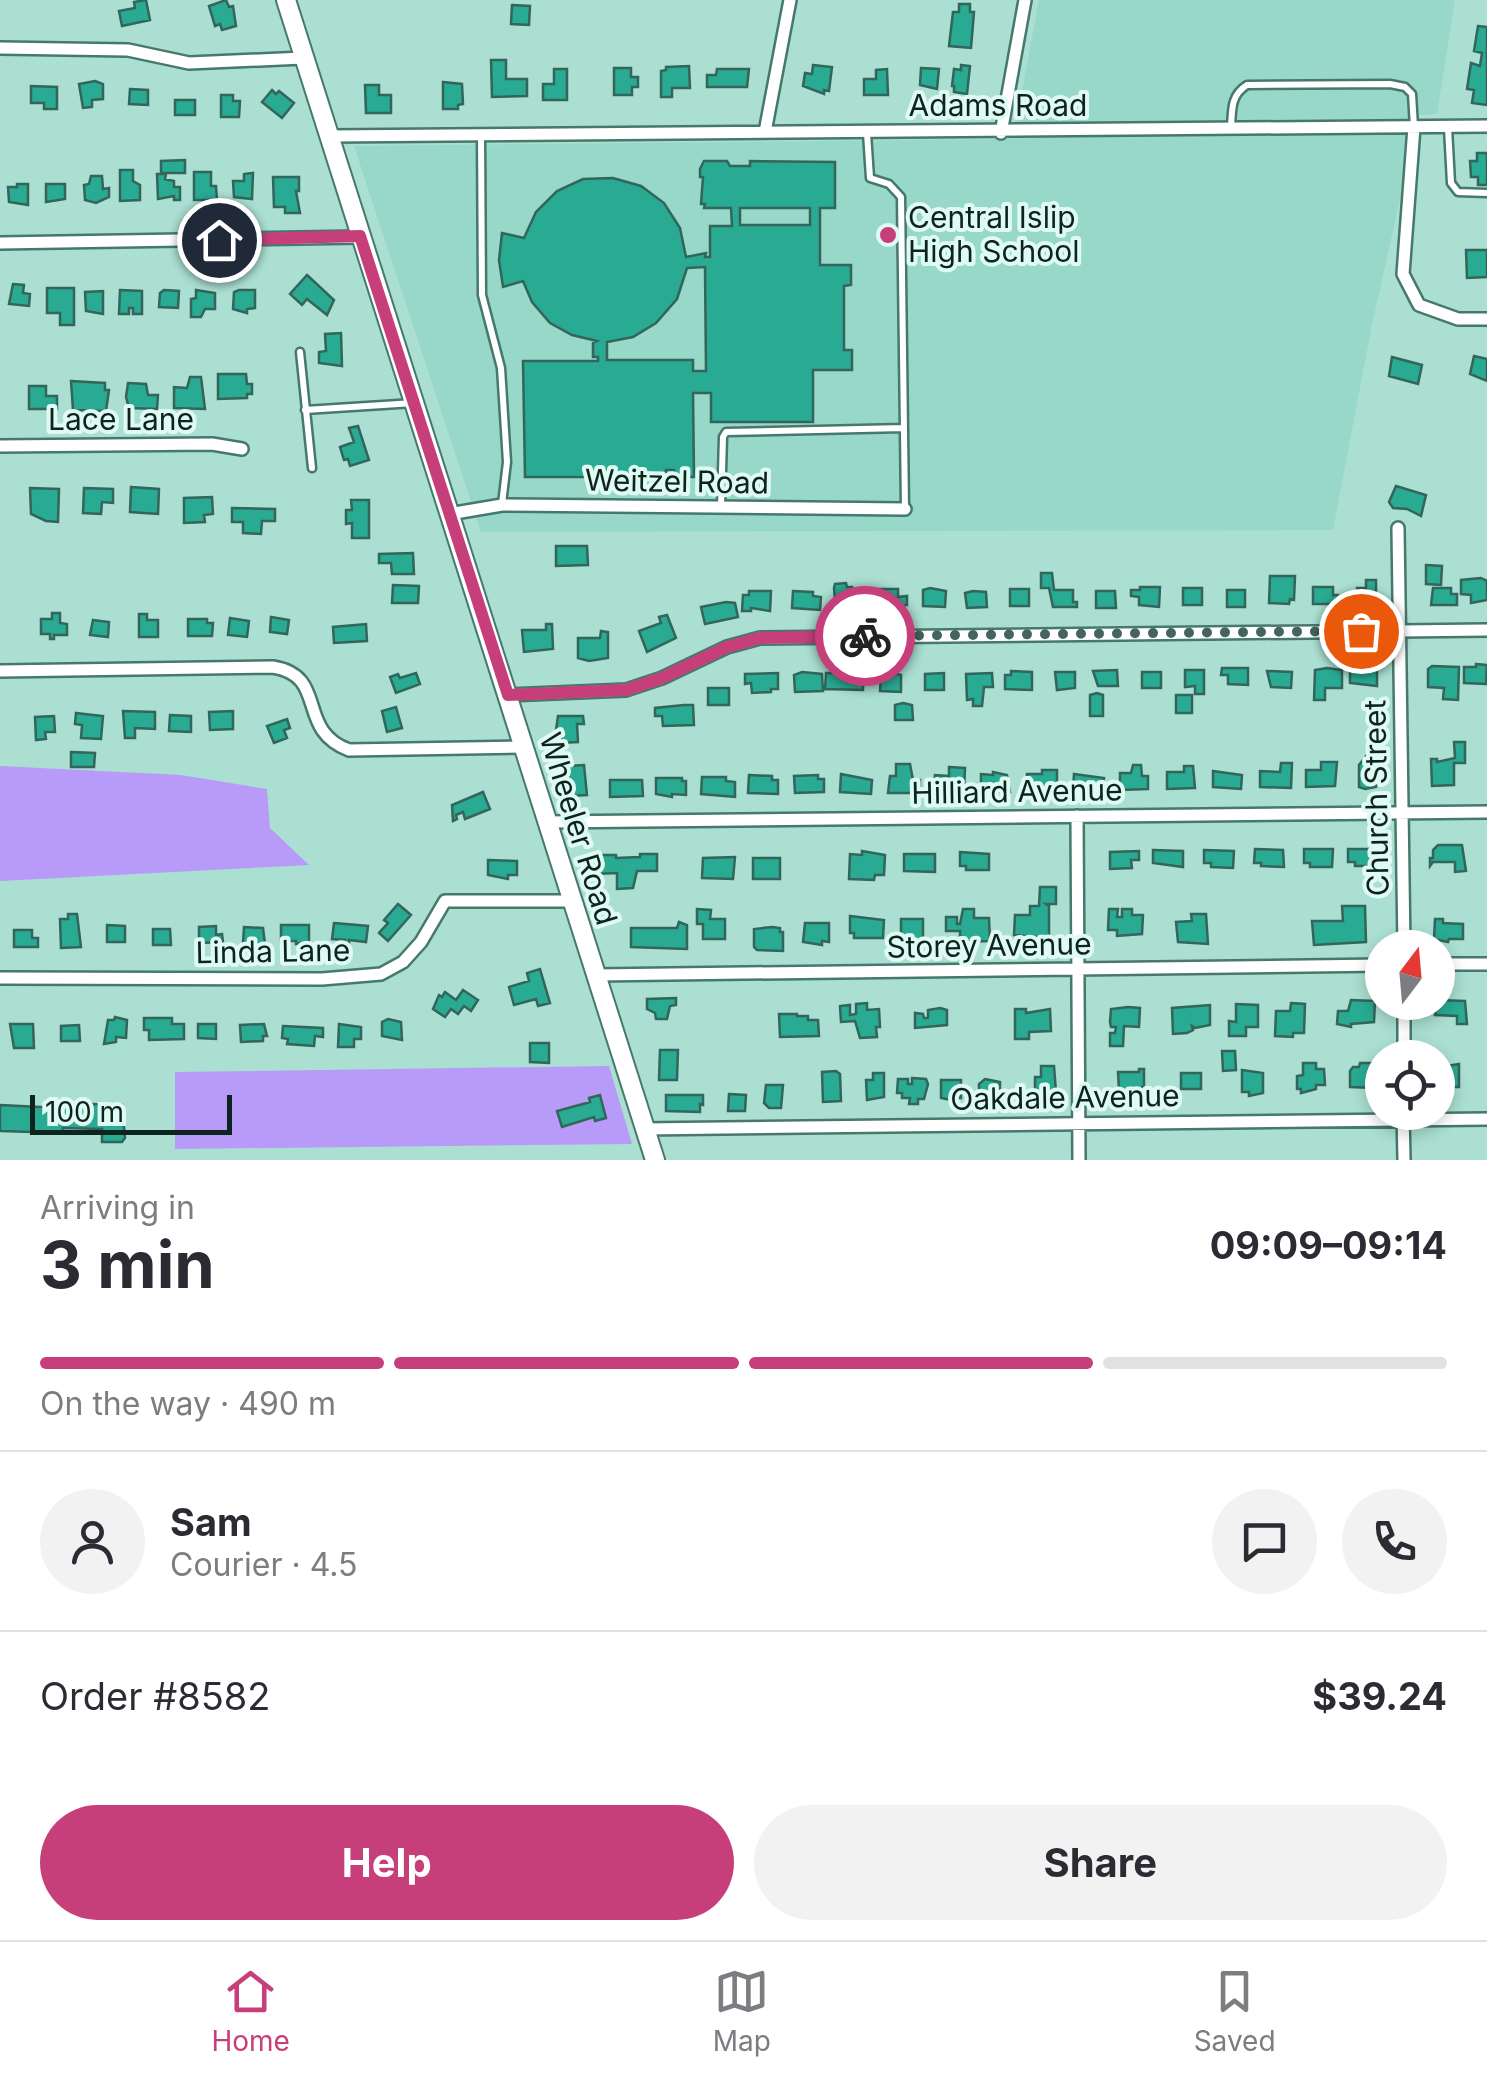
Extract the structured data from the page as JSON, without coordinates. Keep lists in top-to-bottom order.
{
  "streets": {
    "main road": ["Wheeler Road"],
    "street": [
      "Adams Road",
      "Lace Lane",
      "Weitzel Road",
      "Hilliard Avenue",
      "Church Street",
      "Storey Avenue",
      "Linda Lane",
      "Oakdale Avenue"
    ]
  },
  "crossings": [
    ["Adams Road", "Wheeler Road"],
    ["Weitzel Road", "Wheeler Road"],
    ["Hilliard Avenue", "Church Street"],
    ["Hilliard Avenue", "Wheeler Road"],
    ["Wheeler Road", "Storey Avenue"],
    ["Wheeler Road", "Linda Lane"],
    ["Wheeler Road", "Oakdale Avenue"]
  ],
  "places": ["Central Islip High School"],
  "scale_bar": "100 m",
  "north": "top",
  "page": {
    "scale": "100 m",
    "heading": ["3 min", "Arriving in", "09:09–09:14"],
    "panel": [
      "Sam",
      "Courier · 4.5",
      "Order #8582",
      "$39.24"
    ],
    "bar": "On the way · 490 m",
    "buttons": ["Help", "Share"],
    "tabs": ["Home", "Map", "Saved"]
  }
}
